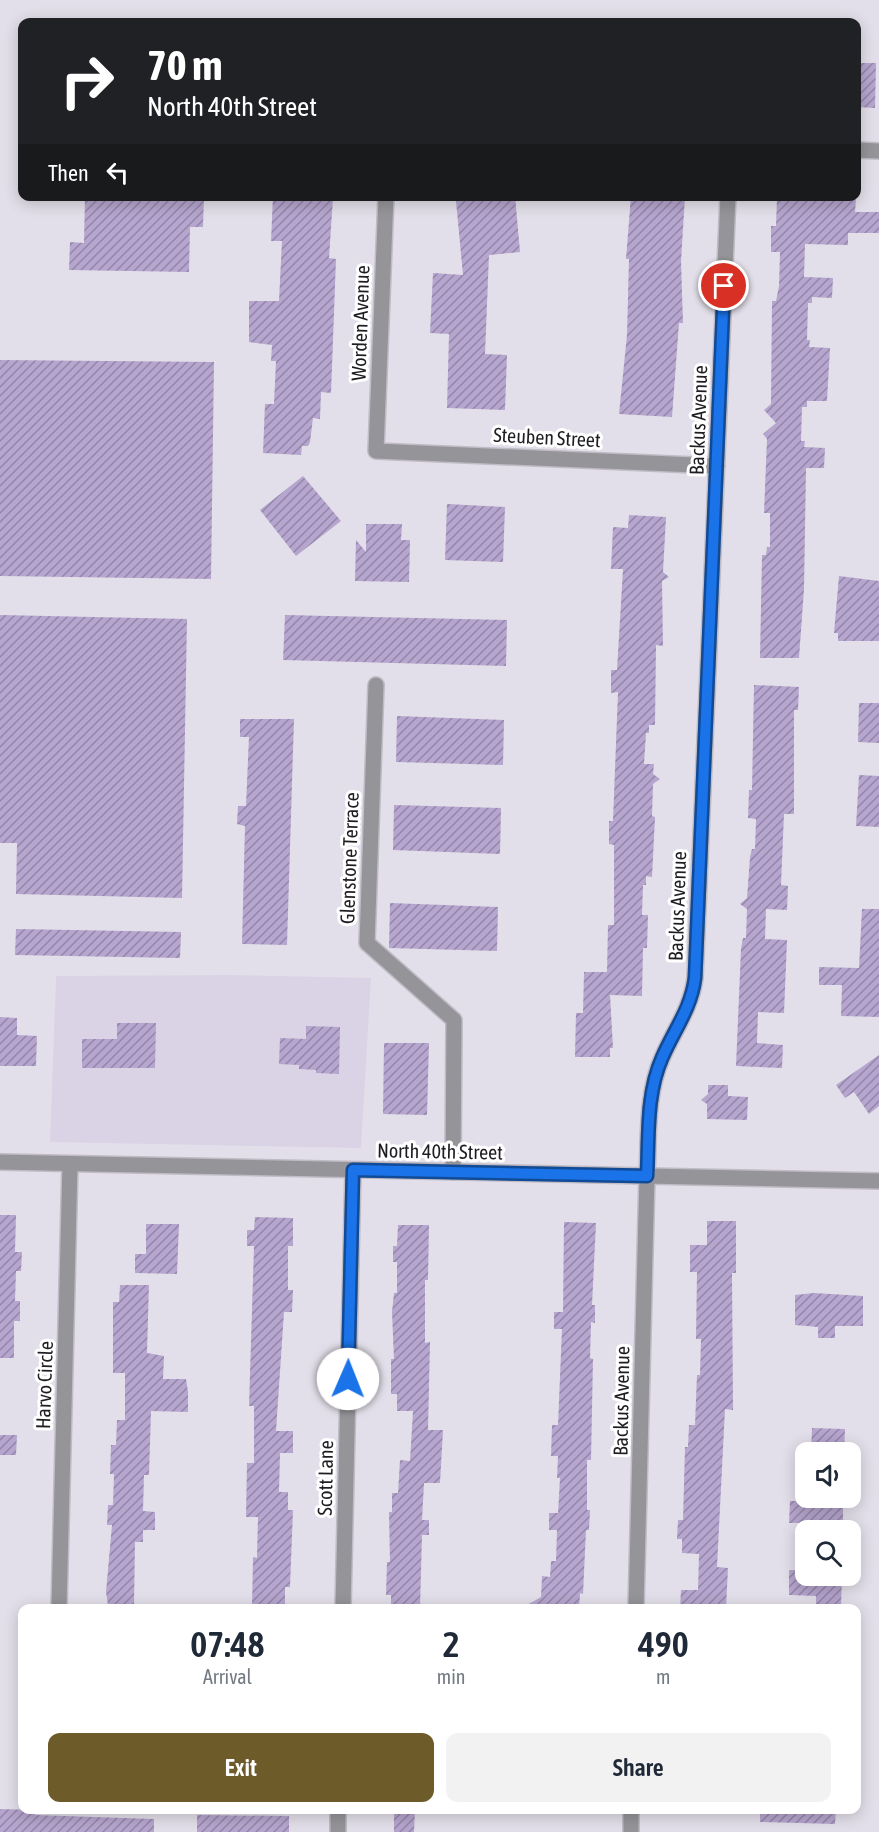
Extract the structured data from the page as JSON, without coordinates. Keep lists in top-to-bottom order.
{
  "streets": {
    "street": [
      "Worden Avenue",
      "Backus Avenue",
      "Steuben Street",
      "Glenstone Terrace",
      "North 40th Street",
      "Harvo Circle",
      "Scott Lane"
    ]
  },
  "crossings": [
    ["Worden Avenue", "Steuben Street"],
    ["Backus Avenue", "Steuben Street"],
    ["Backus Avenue", "North 40th Street"],
    ["Glenstone Terrace", "North 40th Street"],
    ["North 40th Street", "Harvo Circle"],
    ["North 40th Street", "Scott Lane"]
  ],
  "page": {
    "turn": ["70 m", "North 40th Street"],
    "then": "Then",
    "eta": [
      "07:48",
      "Arrival",
      "2",
      "min",
      "490",
      "m"
    ],
    "buttons": ["Exit", "Share"]
  }
}
